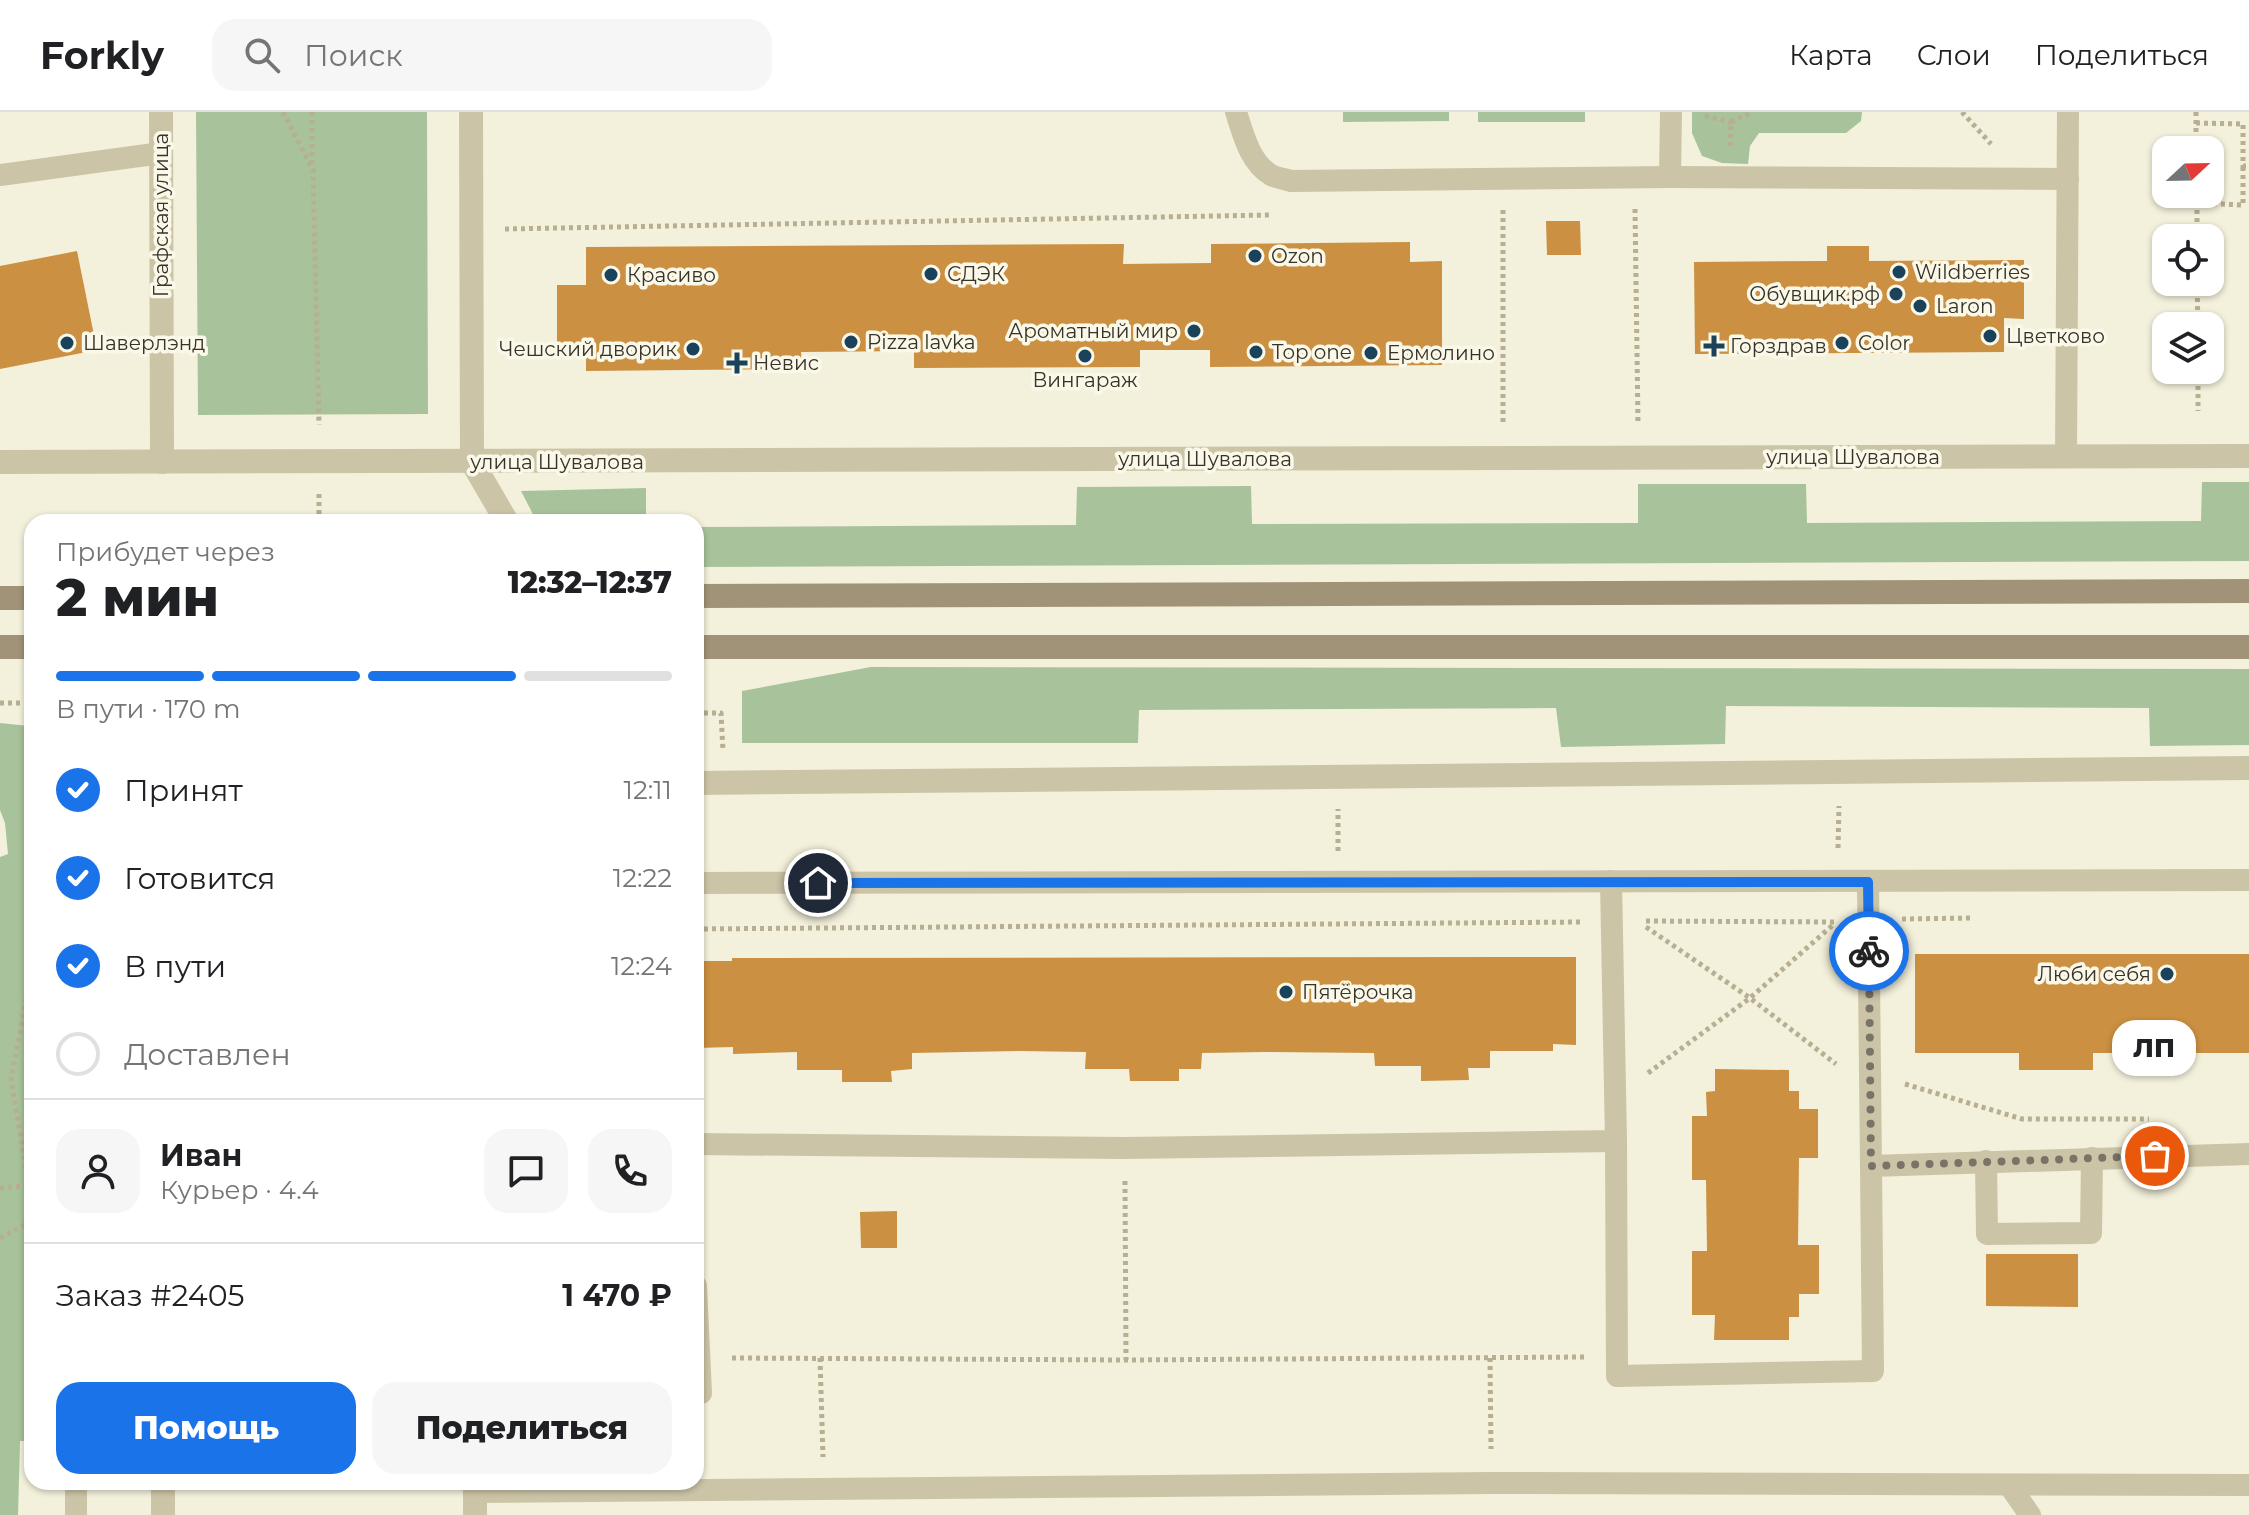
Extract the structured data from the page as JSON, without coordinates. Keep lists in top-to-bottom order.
{
  "streets": {
    "street": ["Графская улица", "улица Шувалова"]
  },
  "crossings": [
    ["Графская улица", "улица Шувалова"]
  ],
  "places": {
    "other": [
      "Ozon",
      "Wildberries",
      "СДЭК",
      "Красиво",
      "Обувщик.рф",
      "Laron",
      "Ароматный мир",
      "Цветково",
      "Pizza lavka",
      "Шаверлэнд",
      "Color",
      "Чешский дворик",
      "Top one",
      "Ермолино",
      "Вингараж",
      "Люби себя",
      "Пятёрочка",
      "ЛП"
    ],
    "health": ["Горздрав", "Невис"]
  },
  "north": "right",
  "page": {
    "header": "Forkly",
    "search": "Поиск",
    "nav": ["Карта", "Слои", "Поделиться"],
    "heading": ["2 мин", "Прибудет через", "12:32–12:37"],
    "panel": [
      "Иван",
      "Курьер · 4.4",
      "Заказ #2405",
      "1 470 ₽"
    ],
    "bar": "В пути · 170 m",
    "list": [
      ["Принят", "12:11"],
      ["Готовится", "12:22"],
      ["В пути", "12:24"],
      "Доставлен"
    ],
    "bubble": "ЛП",
    "buttons": ["Помощь", "Поделиться"]
  }
}
